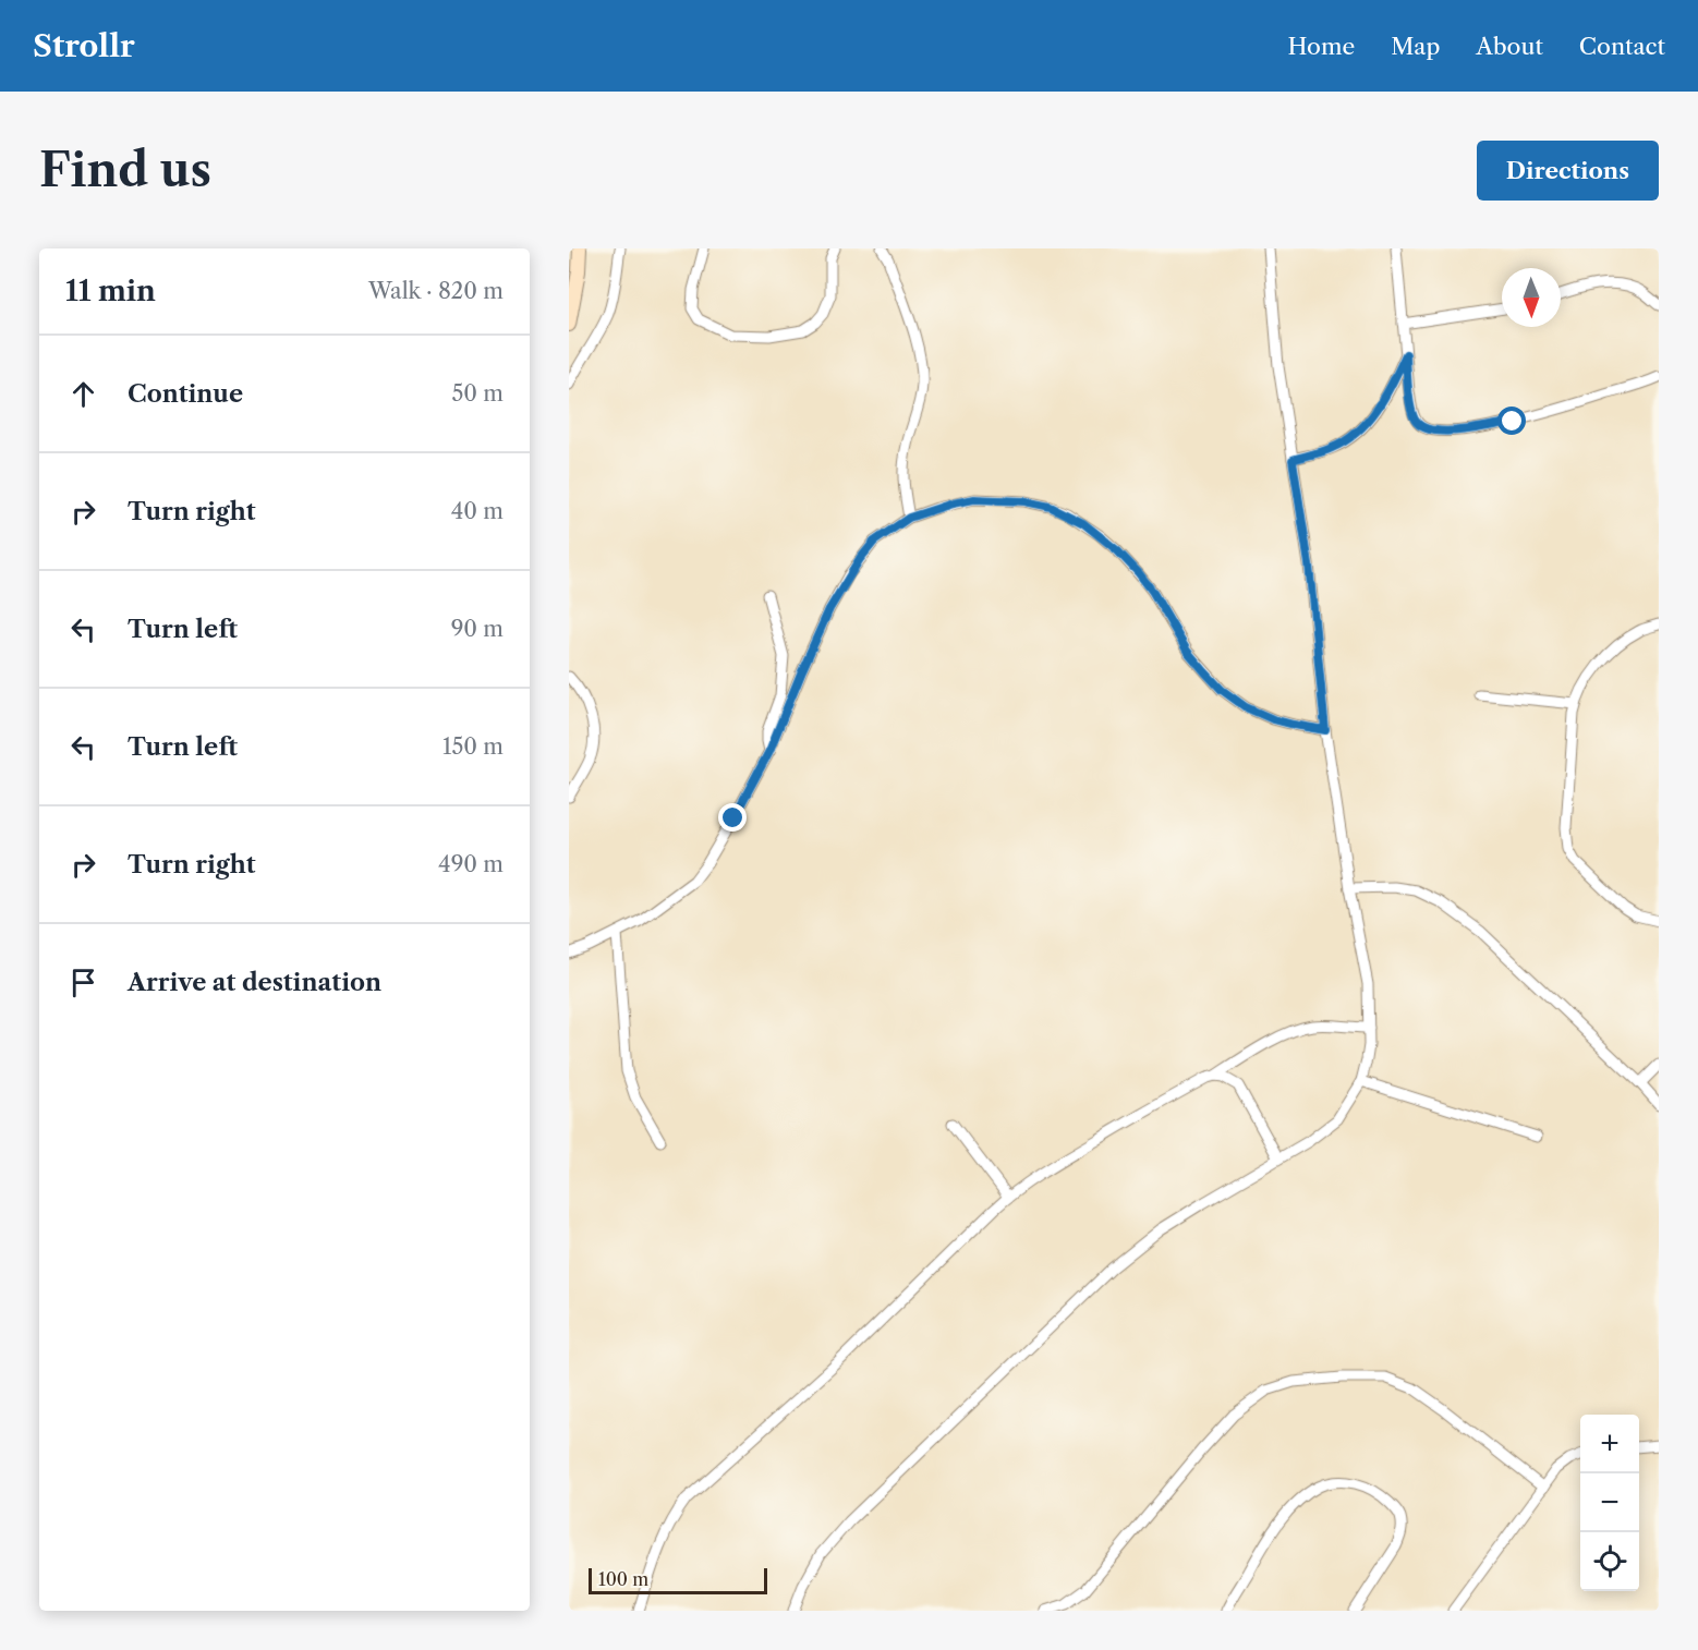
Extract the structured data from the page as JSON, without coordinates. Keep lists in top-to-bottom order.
{
  "scale_bar": "100 m",
  "north": "bottom",
  "page": {
    "header": "Strollr",
    "nav": [
      "Home",
      "Map",
      "About",
      "Contact"
    ],
    "buttons": "Directions",
    "title": "Find us",
    "heading": ["11 min", "Walk · 820 m"],
    "list": [
      ["Continue", "50 m"],
      ["Turn right", "40 m"],
      ["Turn left", "90 m"],
      ["Turn left", "150 m"],
      ["Turn right", "490 m"],
      "Arrive at destination"
    ],
    "map_buttons": ["+", "−"],
    "scale": "100 m"
  }
}
